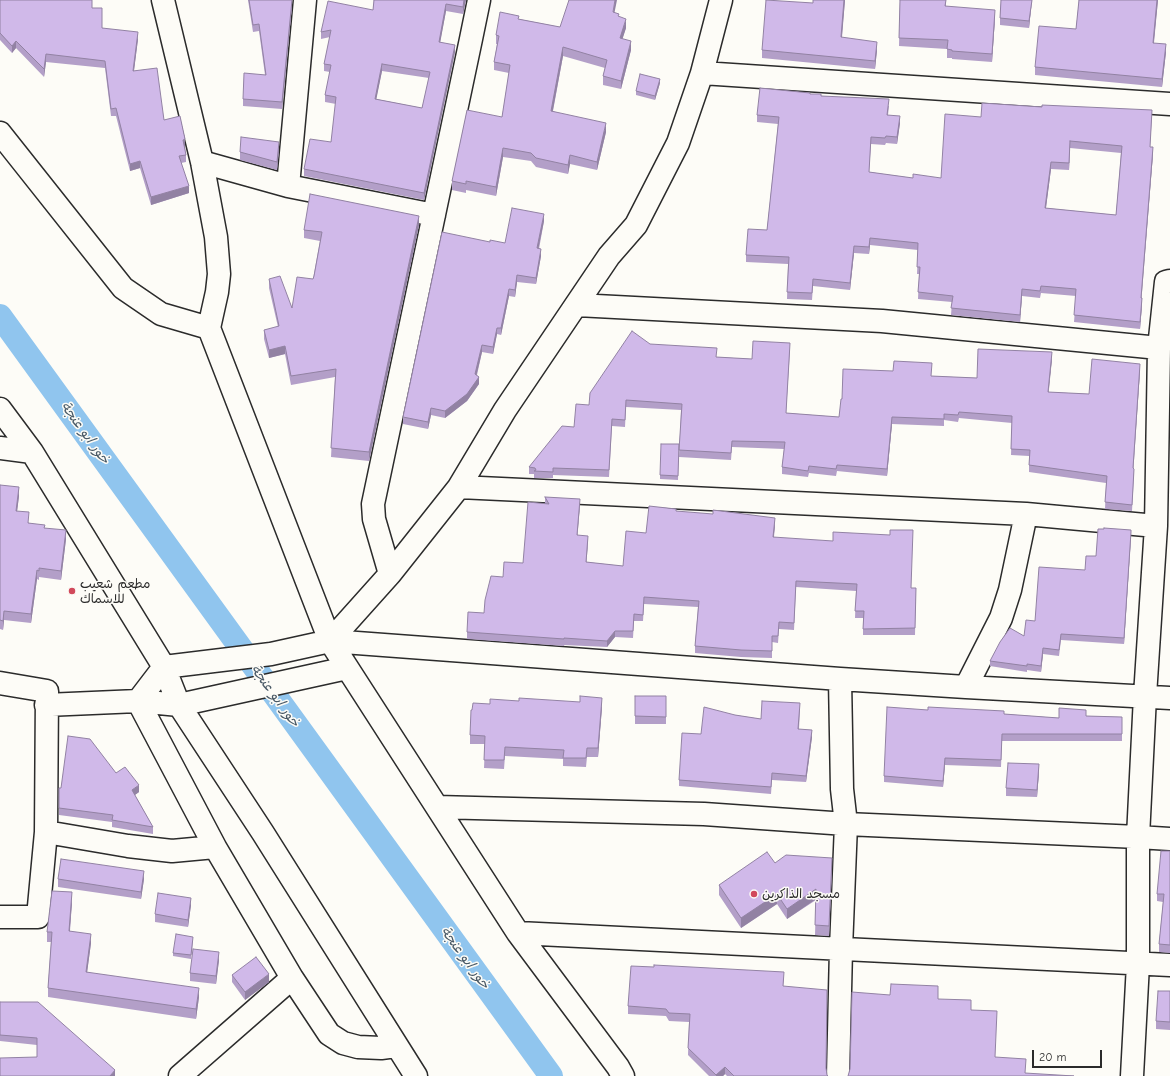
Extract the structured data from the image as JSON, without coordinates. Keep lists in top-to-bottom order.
{
  "water": ["خور ابو عنجة"],
  "places": ["مطعم شعيب للاسماك", "مسجد الذاكرين"],
  "scale_bar": "20 m"
}
